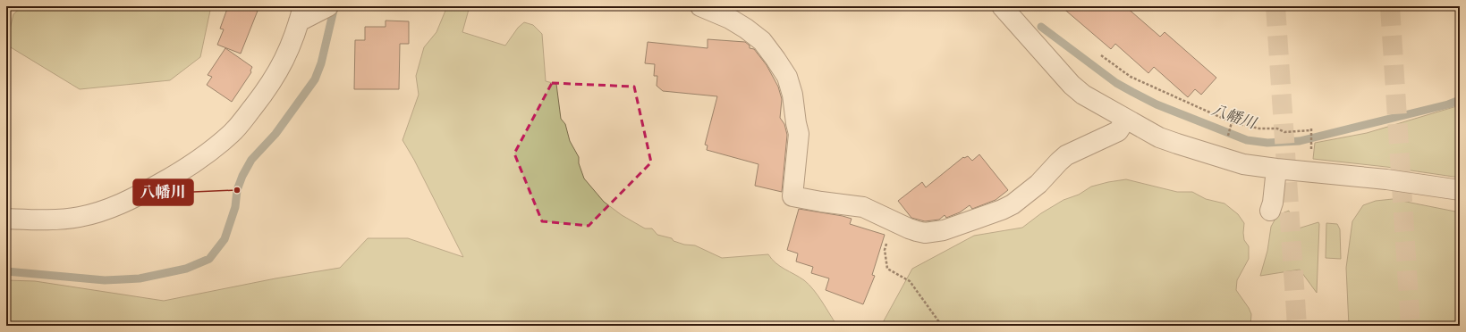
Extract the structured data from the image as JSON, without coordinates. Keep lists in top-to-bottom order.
{
  "water": ["八幡川"],
  "places": ["八幡川"]
}
